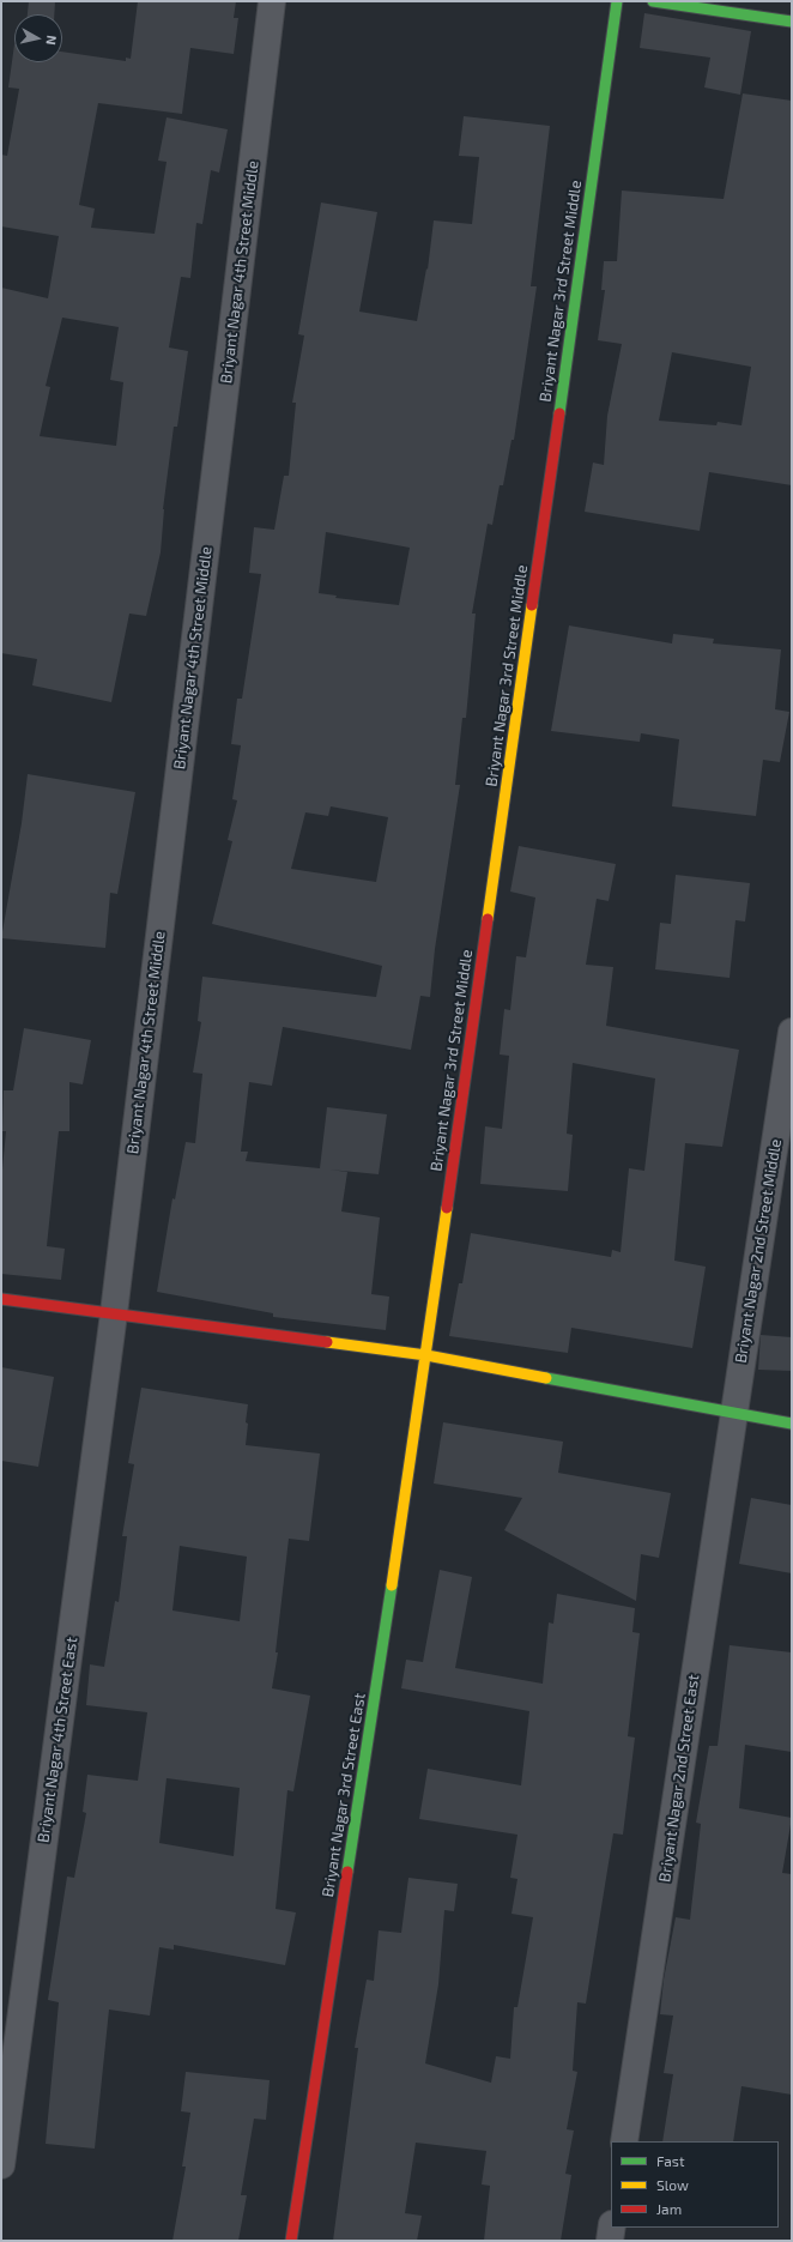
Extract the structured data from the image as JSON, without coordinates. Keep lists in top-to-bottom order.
{
  "streets": {
    "street": [
      "Briyant Nagar 4th Street Middle",
      "Briyant Nagar 3rd Street Middle",
      "Briyant Nagar 2nd Street Middle",
      "Briyant Nagar 4th Street East",
      "Briyant Nagar 2nd Street East",
      "Briyant Nagar 3rd Street East"
    ]
  },
  "crossings": [
    ["Briyant Nagar 4th Street Middle", "Briyant Nagar 4th Street East"],
    ["Briyant Nagar 3rd Street Middle", "Briyant Nagar 3rd Street East"],
    ["Briyant Nagar 2nd Street Middle", "Briyant Nagar 2nd Street East"]
  ],
  "legend": ["Fast", "Slow", "Jam"],
  "north": "right"
}
